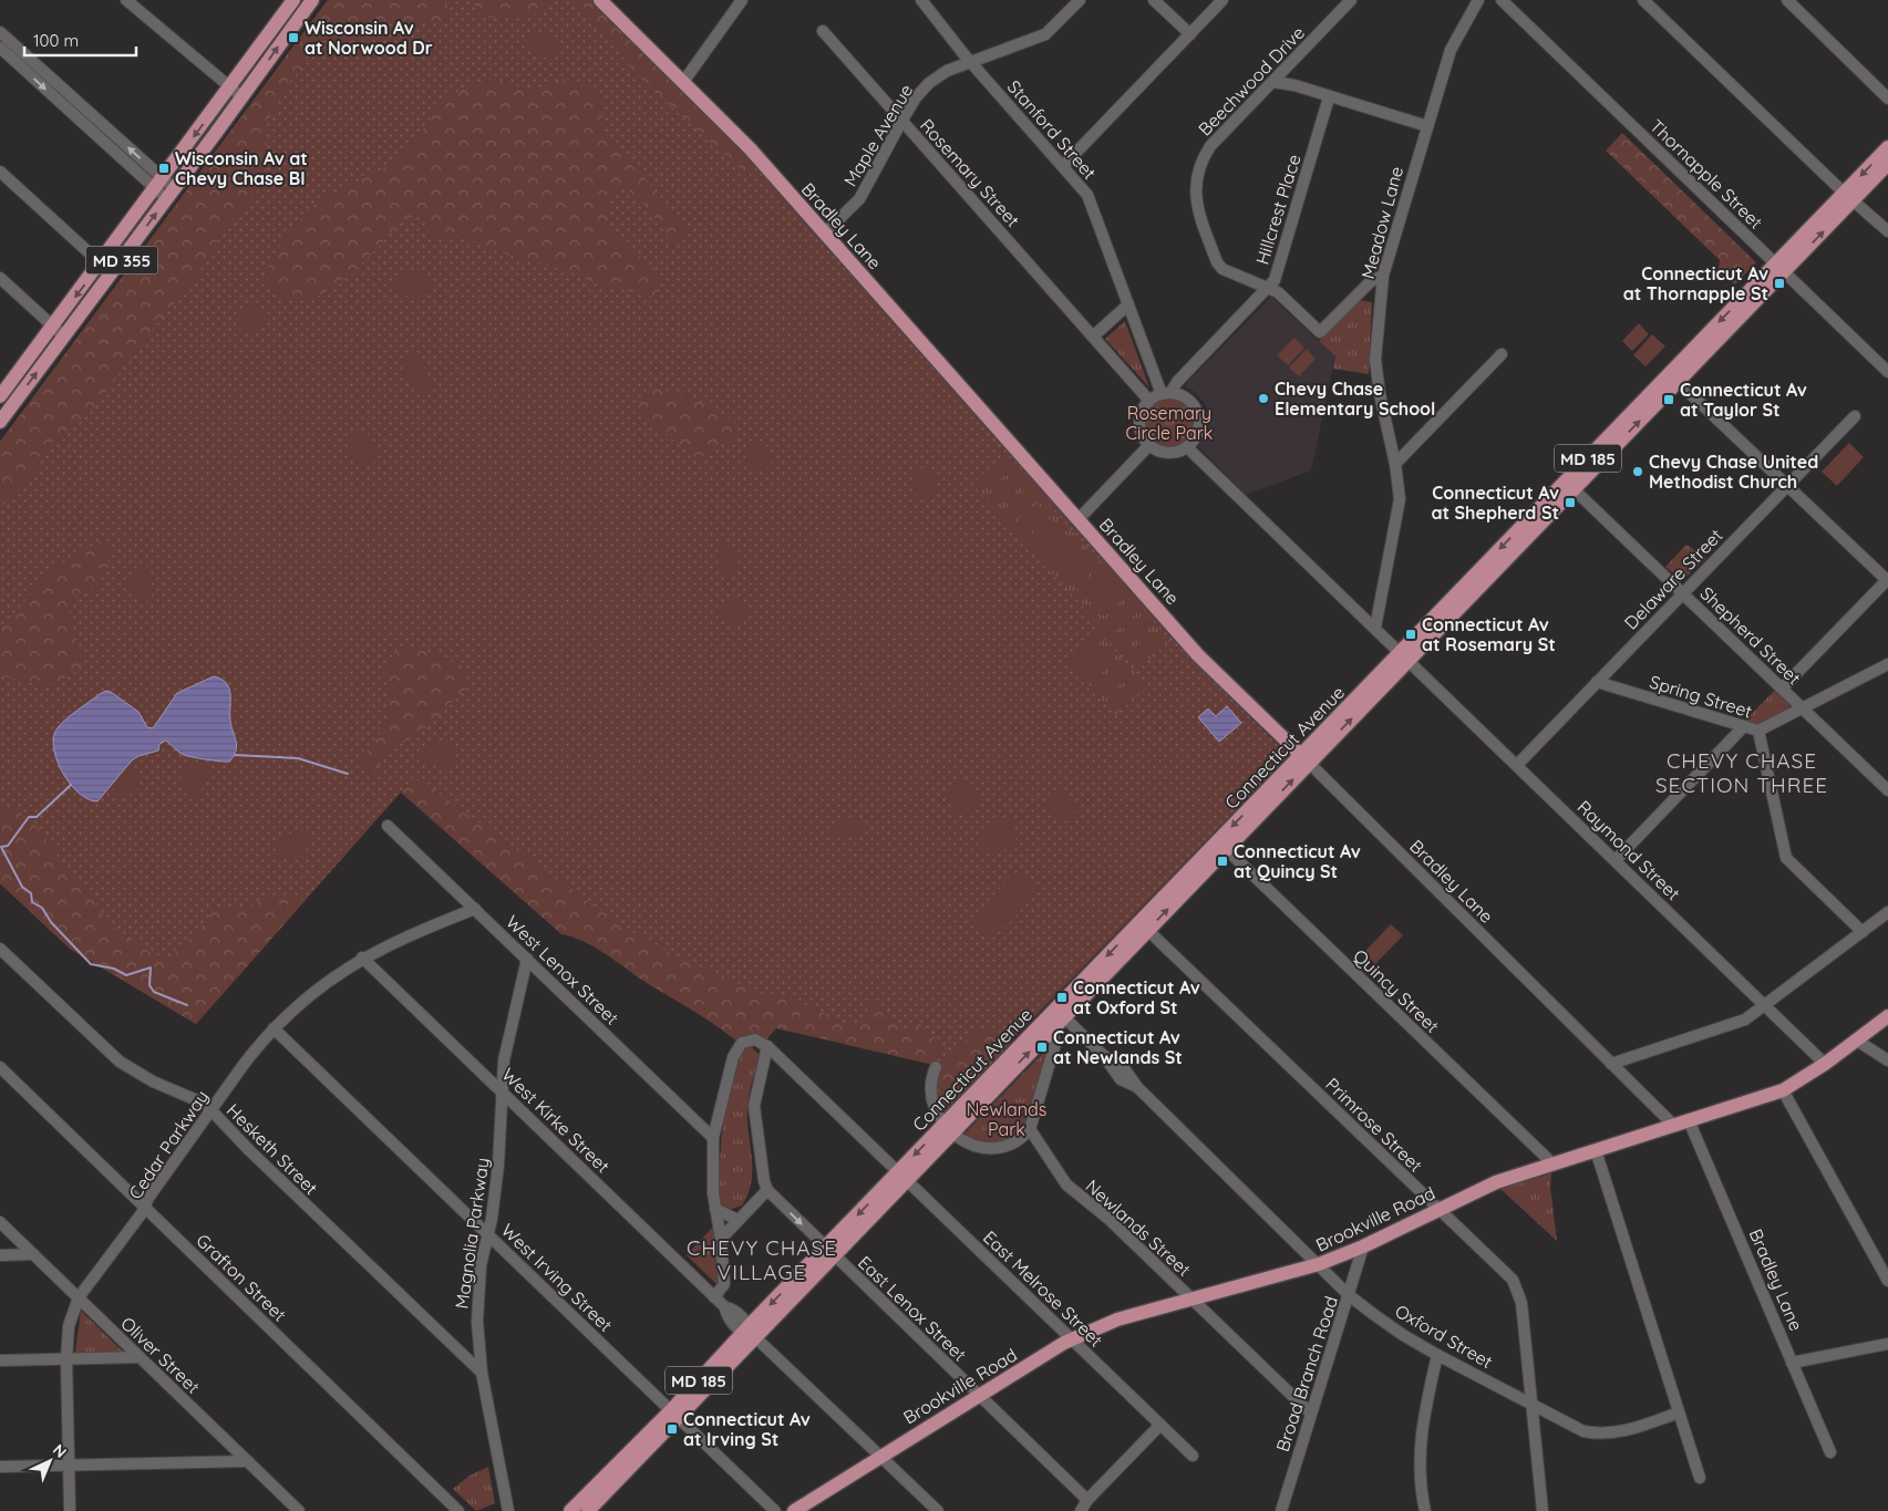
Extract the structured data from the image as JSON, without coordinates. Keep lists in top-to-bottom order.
{
  "streets": {
    "main road": [
      "Bradley Lane",
      "MD 355",
      "MD 185",
      "Connecticut Avenue",
      "Brookville Road"
    ],
    "street": [
      "Beechwood Drive",
      "Stanford Street",
      "Maple Avenue",
      "Rosemary Street",
      "Thornapple Street",
      "Hillcrest Place",
      "Meadow Lane",
      "Delaware Street",
      "Shepherd Street",
      "Spring Street",
      "Raymond Street",
      "West Lenox Street",
      "Quincy Street",
      "West Kirke Street",
      "Primrose Street",
      "Cedar Parkway",
      "Hesketh Street",
      "Newlands Street",
      "Magnolia Parkway",
      "Grafton Street",
      "West Irving Street",
      "East Melrose Street",
      "East Lenox Street",
      "Oxford Street",
      "Oliver Street",
      "Broad Branch Road"
    ]
  },
  "crossings": [
    ["Beechwood Drive", "Hillcrest Place"],
    ["Stanford Street", "Maple Avenue"],
    ["Stanford Street", "Rosemary Street"],
    ["Stanford Street", "Hillcrest Place"],
    ["Maple Avenue", "Rosemary Street"],
    ["Maple Avenue", "Bradley Lane"],
    ["Rosemary Street", "Hillcrest Place"],
    ["Thornapple Street", "Connecticut Avenue"],
    ["Bradley Lane", "Connecticut Avenue"],
    ["Bradley Lane", "Brookville Road"],
    ["Delaware Street", "Shepherd Street"],
    ["Delaware Street", "Spring Street"],
    ["Delaware Street", "Raymond Street"],
    ["Shepherd Street", "Connecticut Avenue"],
    ["Connecticut Avenue", "Raymond Street"],
    ["Connecticut Avenue", "Quincy Street"],
    ["Connecticut Avenue", "West Kirke Street"],
    ["Connecticut Avenue", "Primrose Street"],
    ["Connecticut Avenue", "West Irving Street"],
    ["Connecticut Avenue", "East Melrose Street"],
    ["Connecticut Avenue", "East Lenox Street"],
    ["Connecticut Avenue", "Oxford Street"],
    ["Raymond Street", "Brookville Road"],
    ["West Lenox Street", "Cedar Parkway"],
    ["West Lenox Street", "Magnolia Parkway"],
    ["Quincy Street", "Brookville Road"],
    ["West Kirke Street", "Cedar Parkway"],
    ["West Kirke Street", "Brookville Road"],
    ["West Kirke Street", "Magnolia Parkway"],
    ["Primrose Street", "Brookville Road"],
    ["Primrose Street", "Oxford Street"],
    ["Cedar Parkway", "Hesketh Street"],
    ["Cedar Parkway", "Grafton Street"],
    ["Cedar Parkway", "West Irving Street"],
    ["Cedar Parkway", "Oliver Street"],
    ["Hesketh Street", "Magnolia Parkway"],
    ["Brookville Road", "Newlands Street"],
    ["Brookville Road", "East Melrose Street"],
    ["Brookville Road", "East Lenox Street"],
    ["Brookville Road", "Oxford Street"],
    ["Brookville Road", "Broad Branch Road"],
    ["Newlands Street", "Broad Branch Road"],
    ["Magnolia Parkway", "West Irving Street"],
    ["Oxford Street", "Broad Branch Road"]
  ],
  "districts": ["CHEVY CHASE SECTION THREE", "CHEVY CHASE VILLAGE"],
  "parks": ["Rosemary Circle Park", "Newlands Park"],
  "places": {
    "transit": [
      "Wisconsin Av at Norwood Dr",
      "Wisconsin Av at Chevy Chase Bl",
      "Connecticut Av at Thornapple St",
      "Connecticut Av at Taylor St",
      "Connecticut Av at Shepherd St",
      "Connecticut Av at Rosemary St",
      "Connecticut Av at Quincy St",
      "Connecticut Av at Oxford St",
      "Connecticut Av at Newlands St",
      "Connecticut Av at Irving St"
    ],
    "other": ["Chevy Chase Elementary School", "Chevy Chase United Methodist Church"]
  },
  "scale_bar": "100 m",
  "north": "top right"
}
